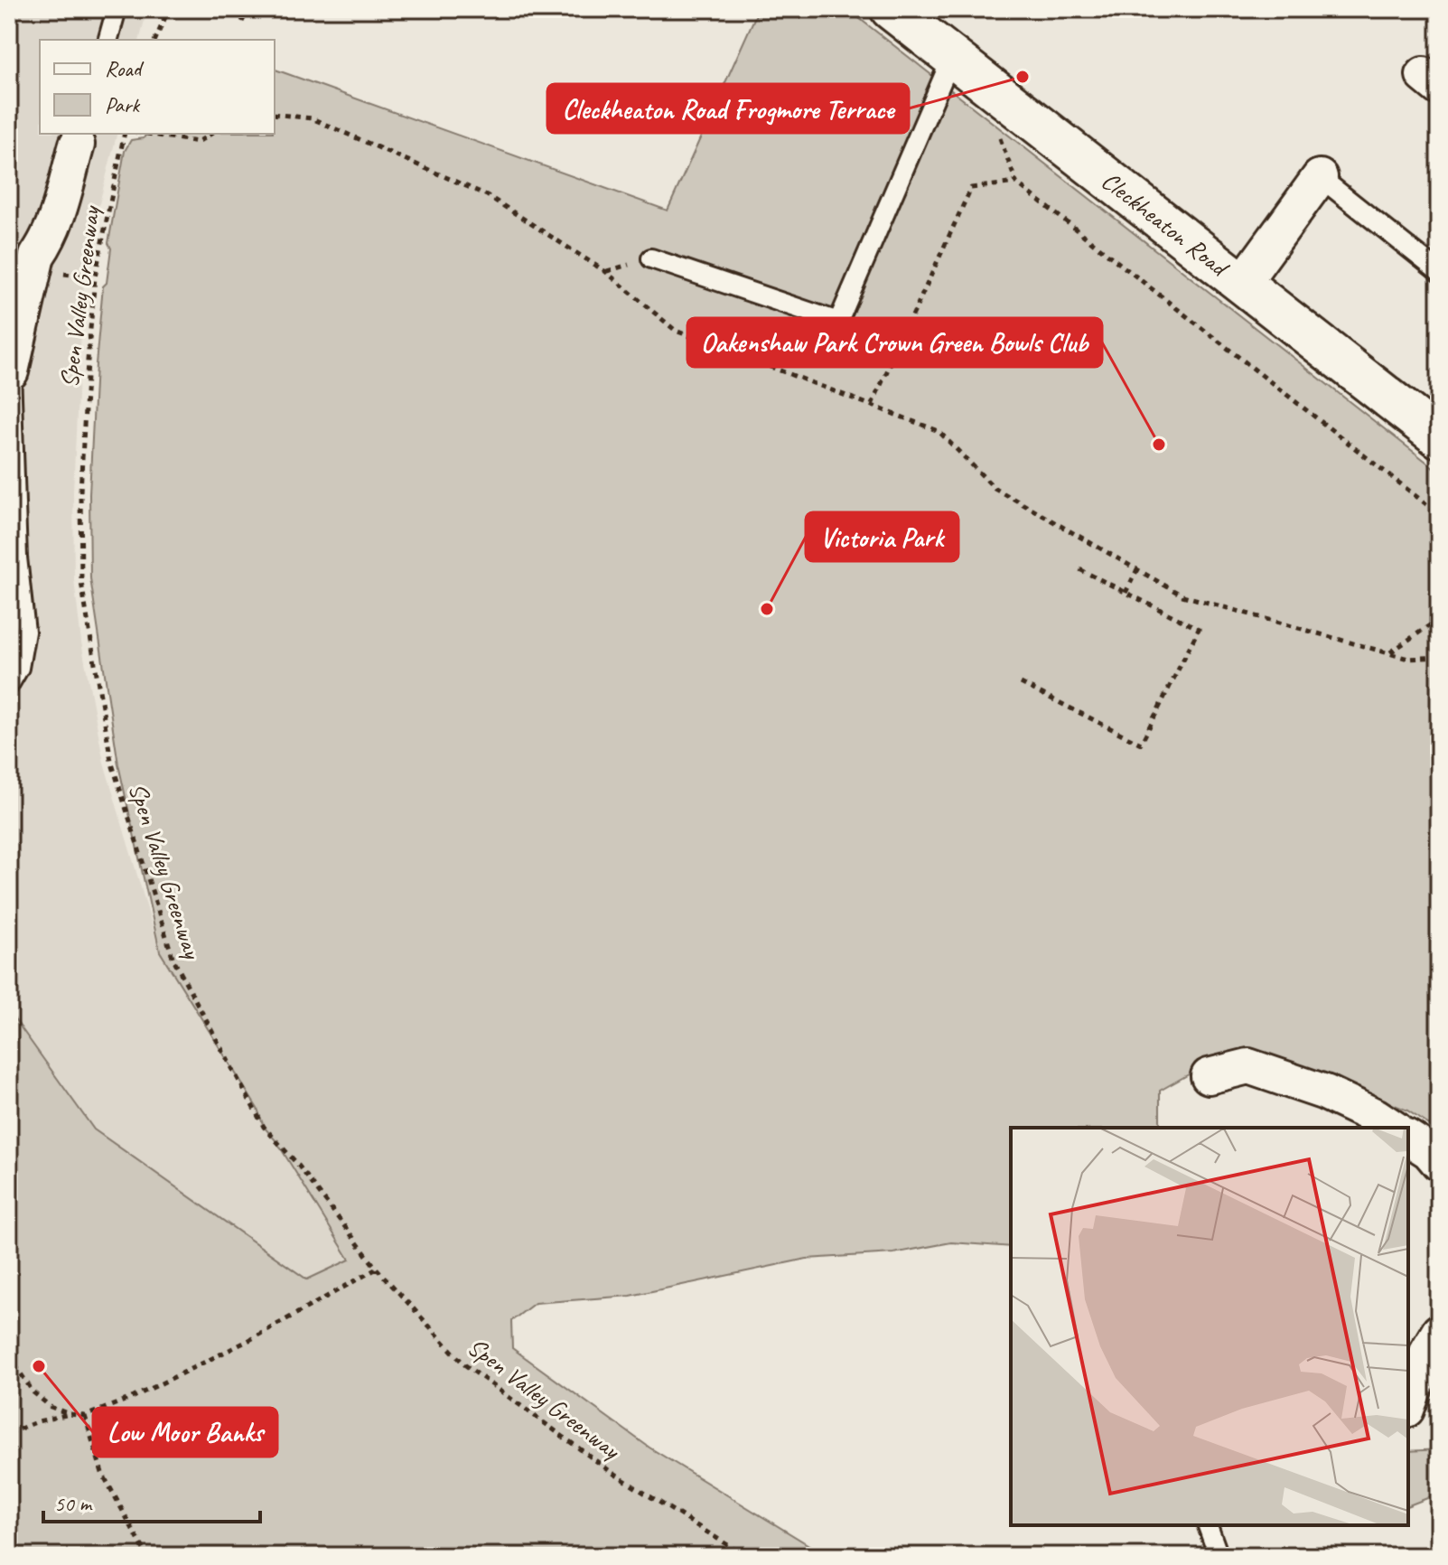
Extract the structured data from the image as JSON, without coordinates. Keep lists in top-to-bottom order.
{
  "streets": {
    "street": ["Cleckheaton Road"],
    "path": ["Spen Valley Greenway"]
  },
  "places": [
    "Cleckheaton Road Frogmore Terrace",
    "Oakenshaw Park Crown Green Bowls Club",
    "Victoria Park",
    "Low Moor Banks"
  ],
  "legend": ["Road", "Park"],
  "scale_bar": "50 m"
}
